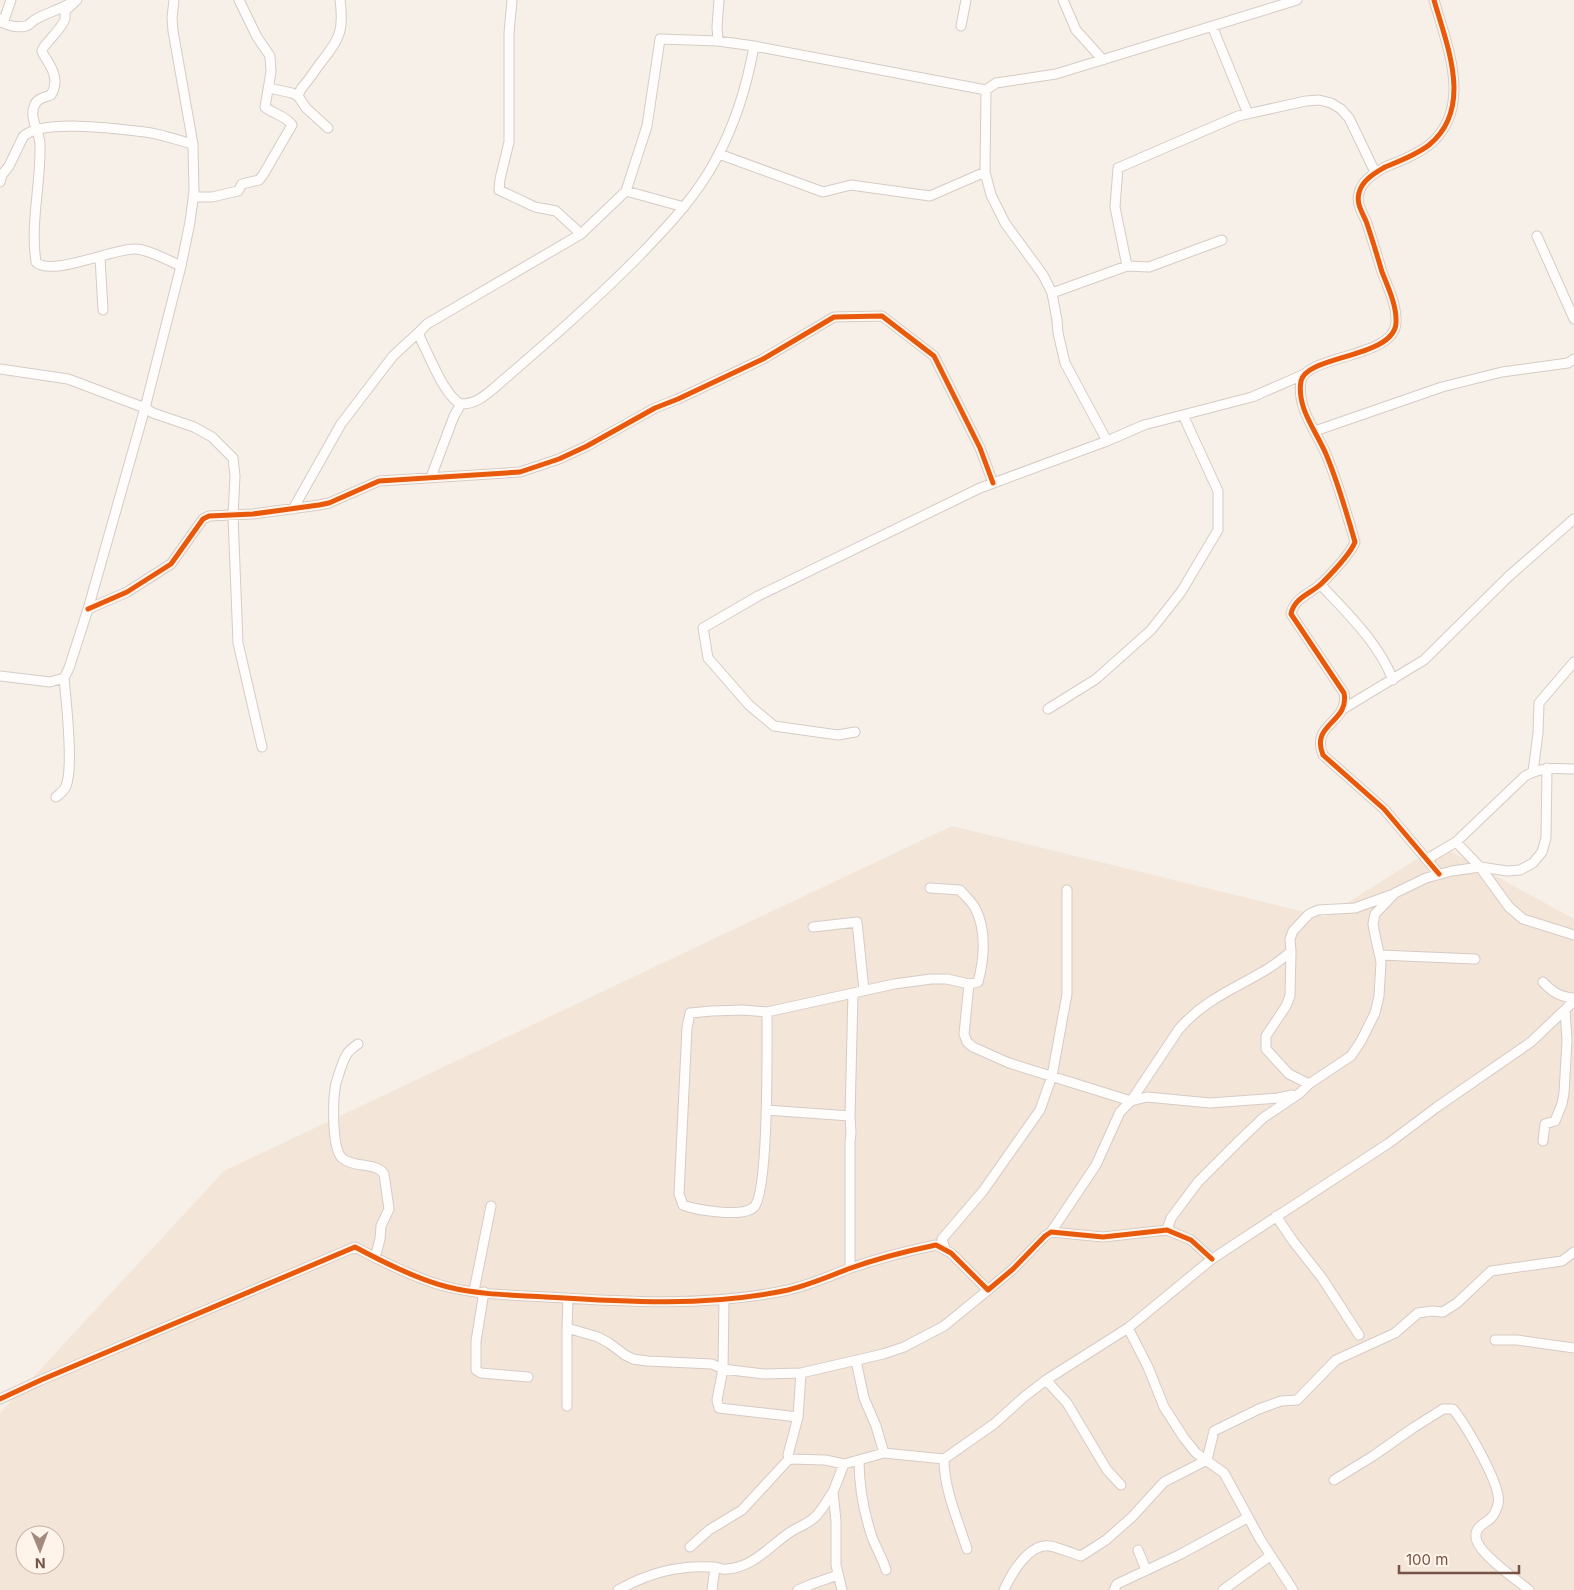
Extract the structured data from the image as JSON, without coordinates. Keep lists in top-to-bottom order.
{
  "scale_bar": "100 m",
  "north": "bottom"
}
